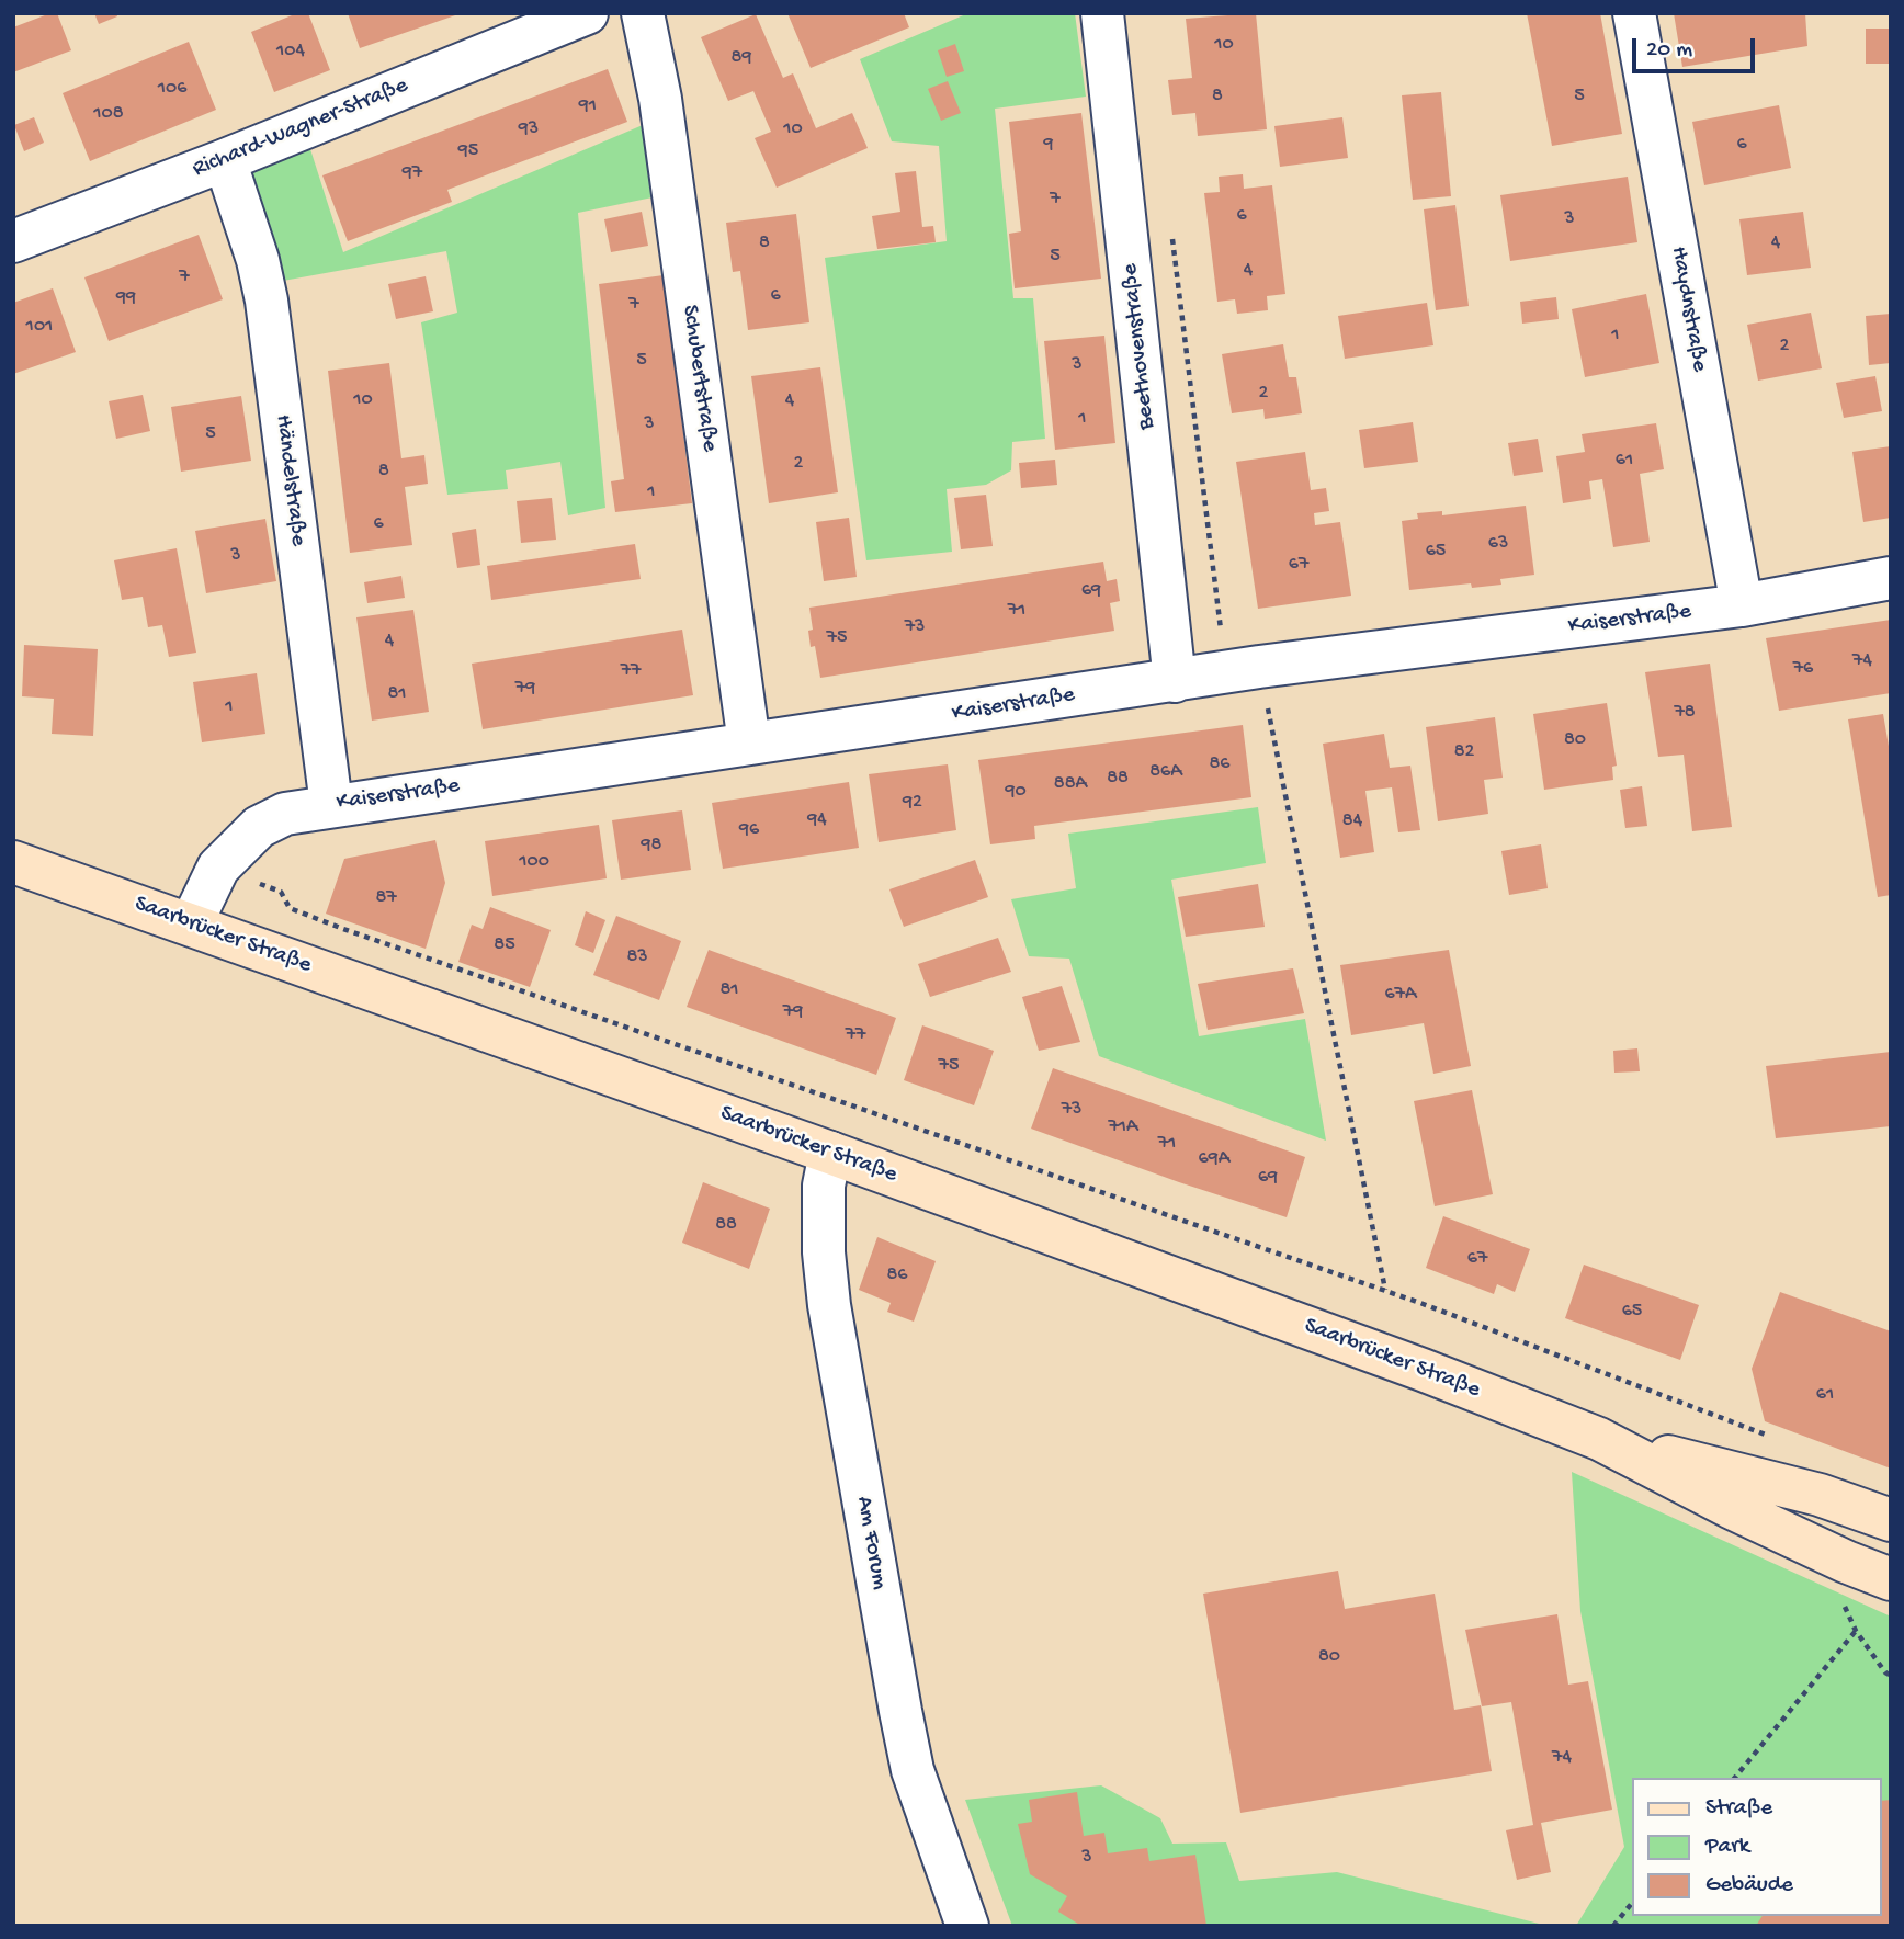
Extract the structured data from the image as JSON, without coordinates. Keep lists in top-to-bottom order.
{
  "streets": {
    "main road": ["Saarbrücker Straße"],
    "street": [
      "Richard-Wagner-Straße",
      "Haydnstraße",
      "Beethovenstraße",
      "Schubertstraße",
      "Händelstraße",
      "Kaiserstraße",
      "Am Forum"
    ]
  },
  "crossings": [
    ["Richard-Wagner-Straße", "Händelstraße"],
    ["Haydnstraße", "Kaiserstraße"],
    ["Beethovenstraße", "Kaiserstraße"],
    ["Schubertstraße", "Kaiserstraße"],
    ["Händelstraße", "Kaiserstraße"],
    ["Kaiserstraße", "Saarbrücker Straße"],
    ["Saarbrücker Straße", "Am Forum"]
  ],
  "house_numbers": [
    "10",
    "104",
    "89",
    "106",
    "8",
    "5",
    "91",
    "108",
    "93",
    "10",
    "9",
    "6",
    "95",
    "97",
    "7",
    "6",
    "3",
    "8",
    "4",
    "5",
    "4",
    "7",
    "6",
    "99",
    "7",
    "101",
    "1",
    "2",
    "5",
    "3",
    "2",
    "10",
    "4",
    "1",
    "3",
    "5",
    "61",
    "2",
    "8",
    "1",
    "6",
    "63",
    "65",
    "3",
    "67",
    "69",
    "71",
    "73",
    "75",
    "4",
    "74",
    "76",
    "77",
    "79",
    "81",
    "1",
    "78",
    "80",
    "82",
    "86",
    "86A",
    "88",
    "88A",
    "90",
    "92",
    "94",
    "84",
    "96",
    "98",
    "100",
    "87",
    "85",
    "83",
    "81",
    "67A",
    "79",
    "77",
    "75",
    "73",
    "71A",
    "71",
    "69A",
    "69",
    "88",
    "67",
    "86",
    "65",
    "61",
    "80",
    "74",
    "3"
  ],
  "legend": ["Straße", "Park", "Gebäude"],
  "scale_bar": "20 m"
}
